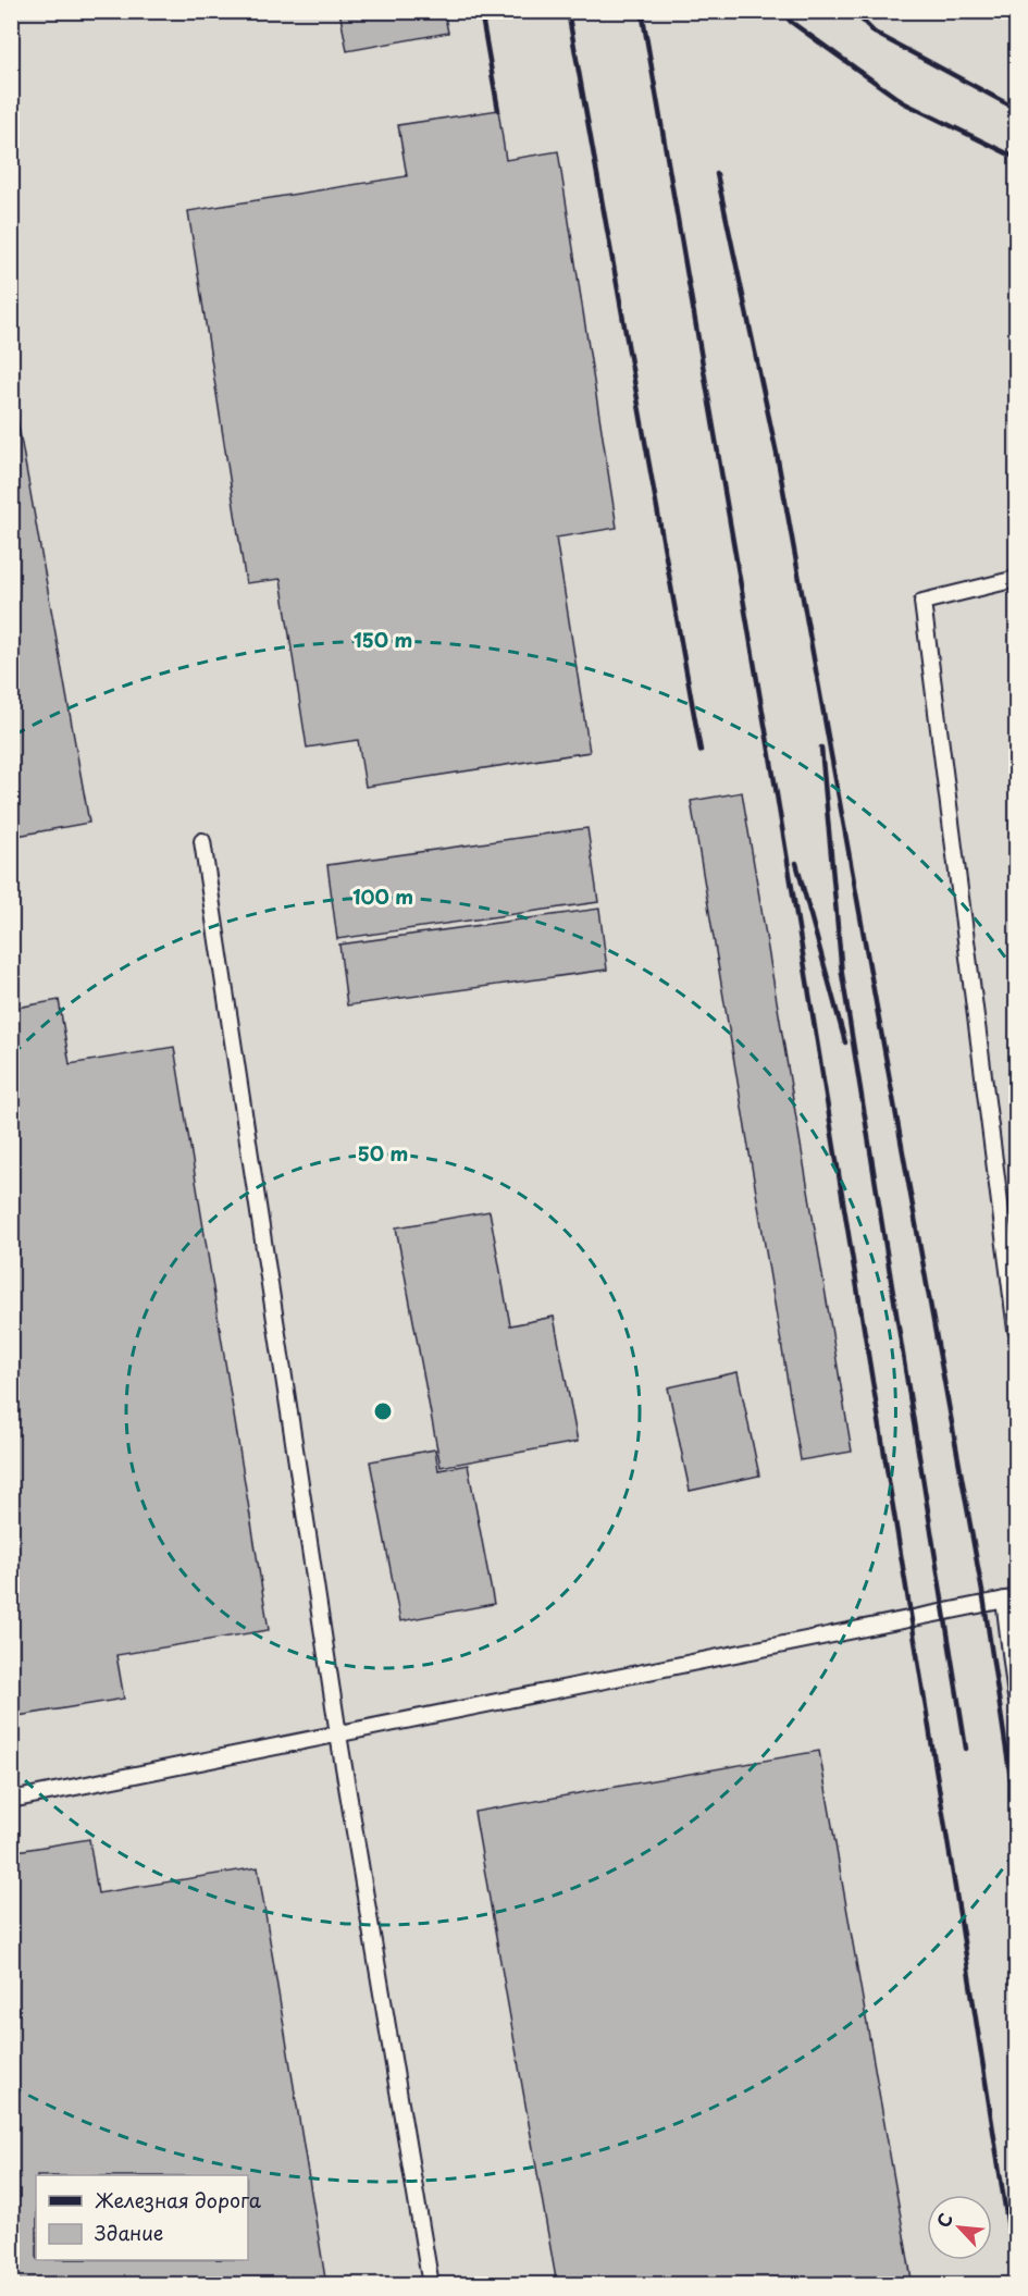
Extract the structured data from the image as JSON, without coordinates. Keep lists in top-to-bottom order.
{
  "legend": ["Железная дорога", "Здание"],
  "north": "top left",
  "rings": ["150 m", "100 m", "50 m"]
}
